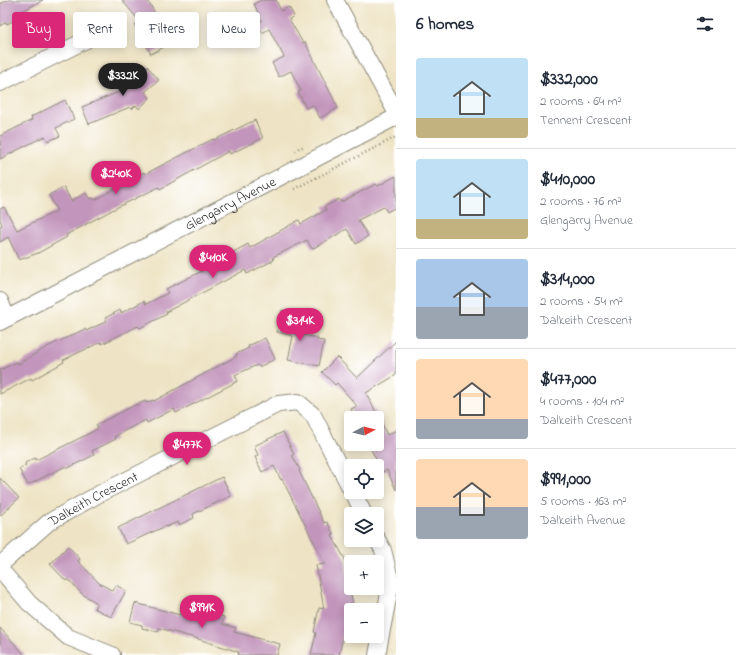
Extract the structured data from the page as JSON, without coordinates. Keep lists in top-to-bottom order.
{
  "streets": {
    "street": ["Glengarry Avenue", "Dalkeith Crescent"]
  },
  "north": "right",
  "page": {
    "heading": "6 homes",
    "chip": [
      "Buy",
      "Rent",
      "Filters",
      "New"
    ],
    "list": [
      {
        "name": "$332,000",
        "note": "2 rooms · 64 m² · Tennent Crescent"
      },
      {
        "name": "$410,000",
        "note": "2 rooms · 76 m² · Glengarry Avenue"
      },
      {
        "name": "$314,000",
        "note": "2 rooms · 54 m² · Dalkeith Crescent"
      },
      {
        "name": "$477,000",
        "note": "4 rooms · 104 m² · Dalkeith Crescent"
      },
      {
        "name": "$991,000",
        "note": "5 rooms · 163 m² · Dalkeith Avenue"
      }
    ],
    "price": [
      "$332K",
      "$240K",
      "$410K",
      "$314K",
      "$477K",
      "$991K"
    ],
    "map_buttons": ["+", "−"]
  }
}
